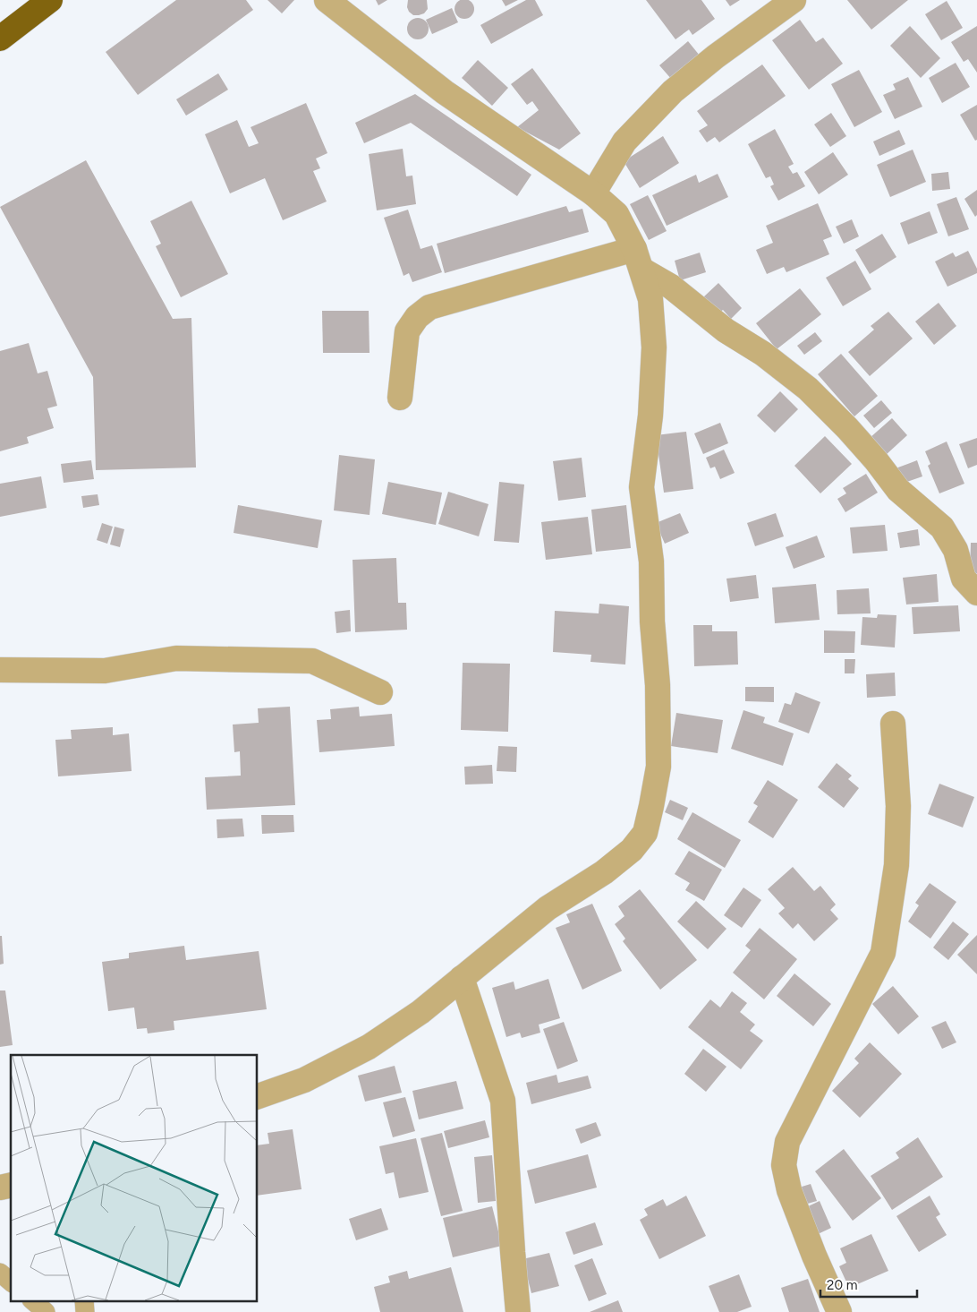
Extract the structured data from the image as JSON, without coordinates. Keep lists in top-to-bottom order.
{
  "scale_bar": "20 m"
}
